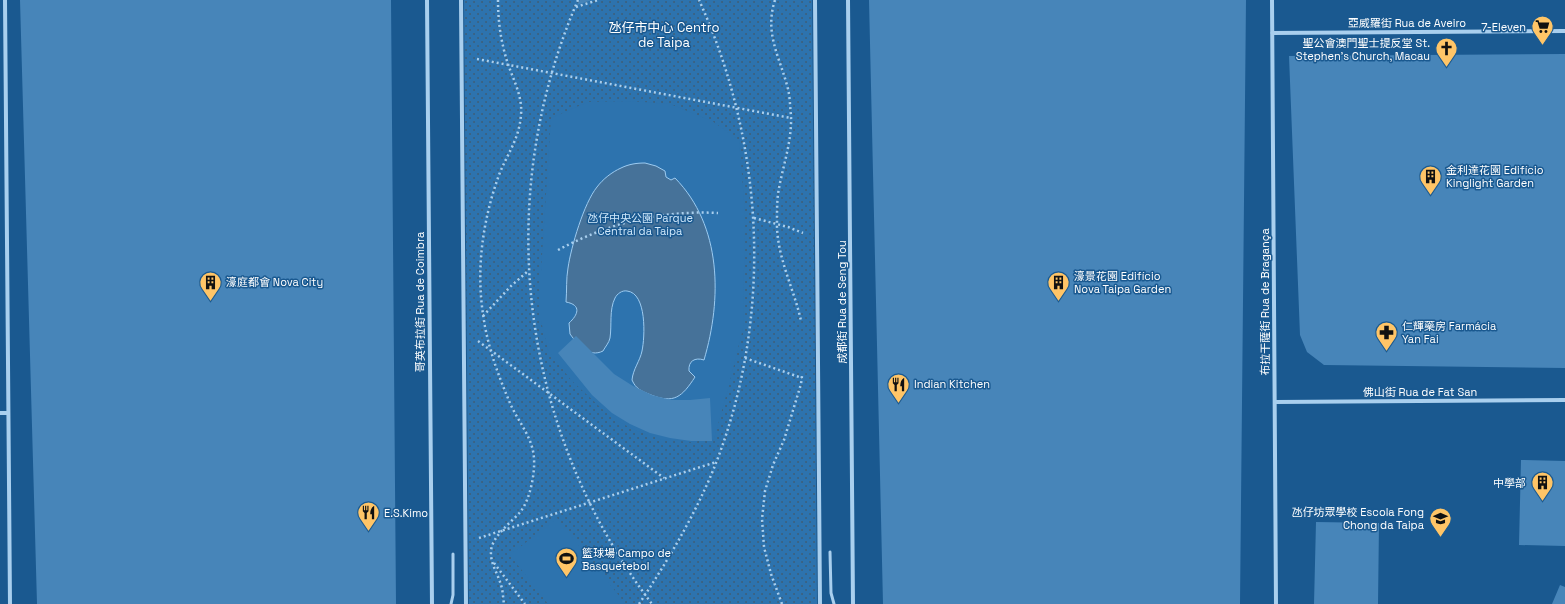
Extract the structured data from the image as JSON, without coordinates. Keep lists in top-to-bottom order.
{
  "streets": {
    "street": [
      "亞威羅街 Rua de Aveiro",
      "哥英布拉街 Rua de Coimbra",
      "成都街 Rua de Seng Tou",
      "布拉干薩街 Rua de Bragança",
      "佛山街 Rua de Fat San"
    ]
  },
  "crossings": [
    ["亞威羅街 Rua de Aveiro", "布拉干薩街 Rua de Bragança"],
    ["布拉干薩街 Rua de Bragança", "佛山街 Rua de Fat San"]
  ],
  "districts": ["氹仔市中心 Centro de Taipa"],
  "parks": ["氹仔中央公園 Parque Central da Taipa"],
  "places": {
    "supermarket": ["7-Eleven"],
    "church": ["聖公會澳門聖士提反堂 St. Stephen's Church, Macau"],
    "building": [
      "金利達花園 Edifício Kinglight Garden",
      "濠庭都會 Nova City",
      "濠景花園 Edifício Nova Taipa Garden",
      "中學部"
    ],
    "pharmacy": ["仁輝藥房 Farmácia Yan Fai"],
    "restaurant": ["Indian Kitchen", "E.S.Kimo"],
    "school or university": ["氹仔坊眾學校 Escola Fong Chong da Taipa"],
    "sports": ["籃球場 Campo de Basquetebol"]
  }
}
